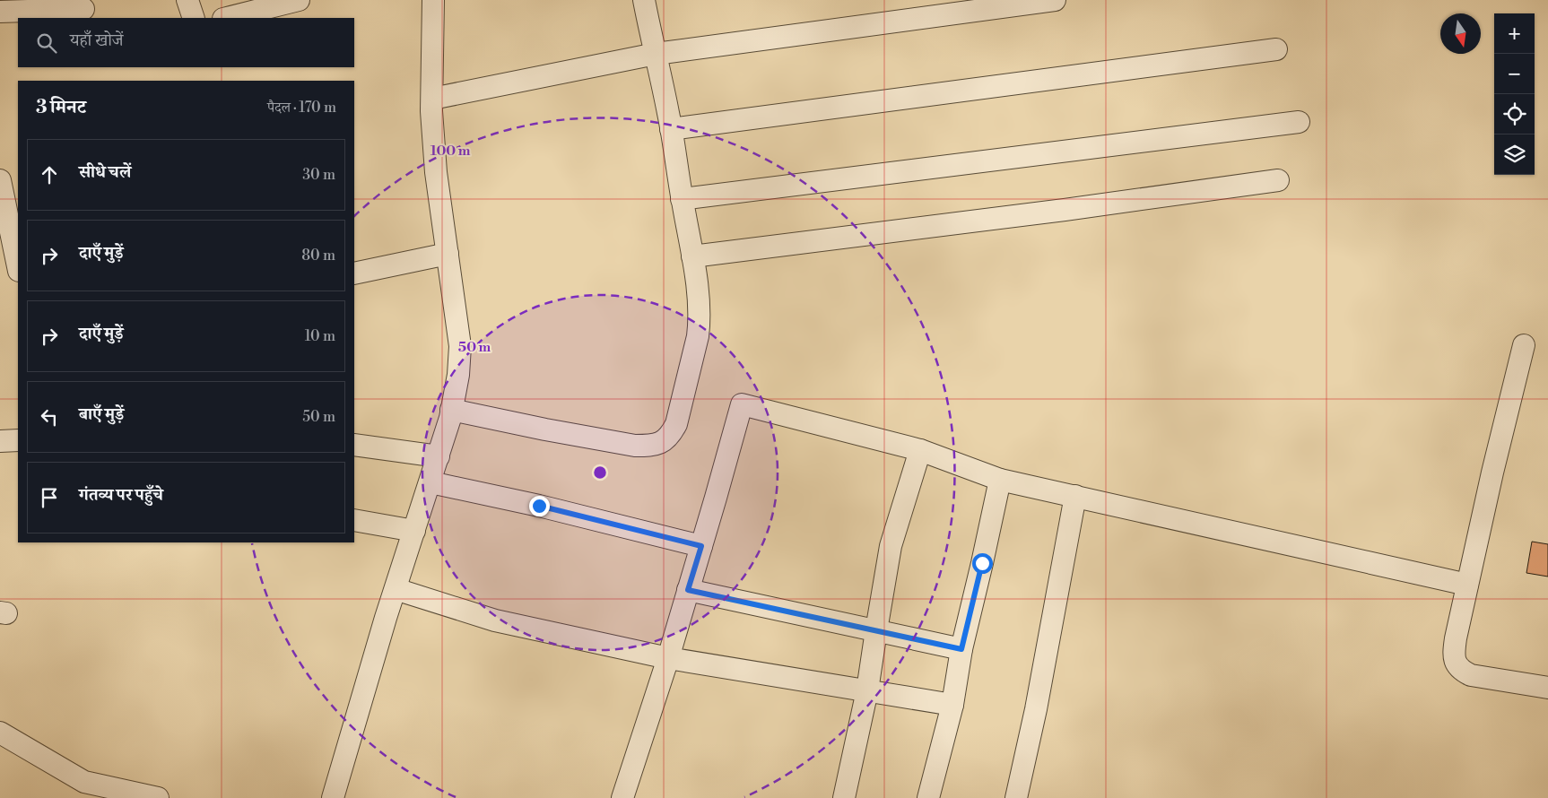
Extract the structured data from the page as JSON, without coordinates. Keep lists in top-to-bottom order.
{
  "north": "bottom",
  "page": {
    "map_buttons": ["+", "−"],
    "search": "यहाँ खोजें",
    "heading": ["3 मिनट", "पैदल · 170 m"],
    "list": [
      ["सीधे चलें", "30 m"],
      ["दाएँ मुड़ें", "80 m"],
      ["दाएँ मुड़ें", "10 m"],
      ["बाएँ मुड़ें", "50 m"],
      "गंतव्य पर पहुँचे"
    ]
  },
  "rings": ["100 m", "50 m"]
}
